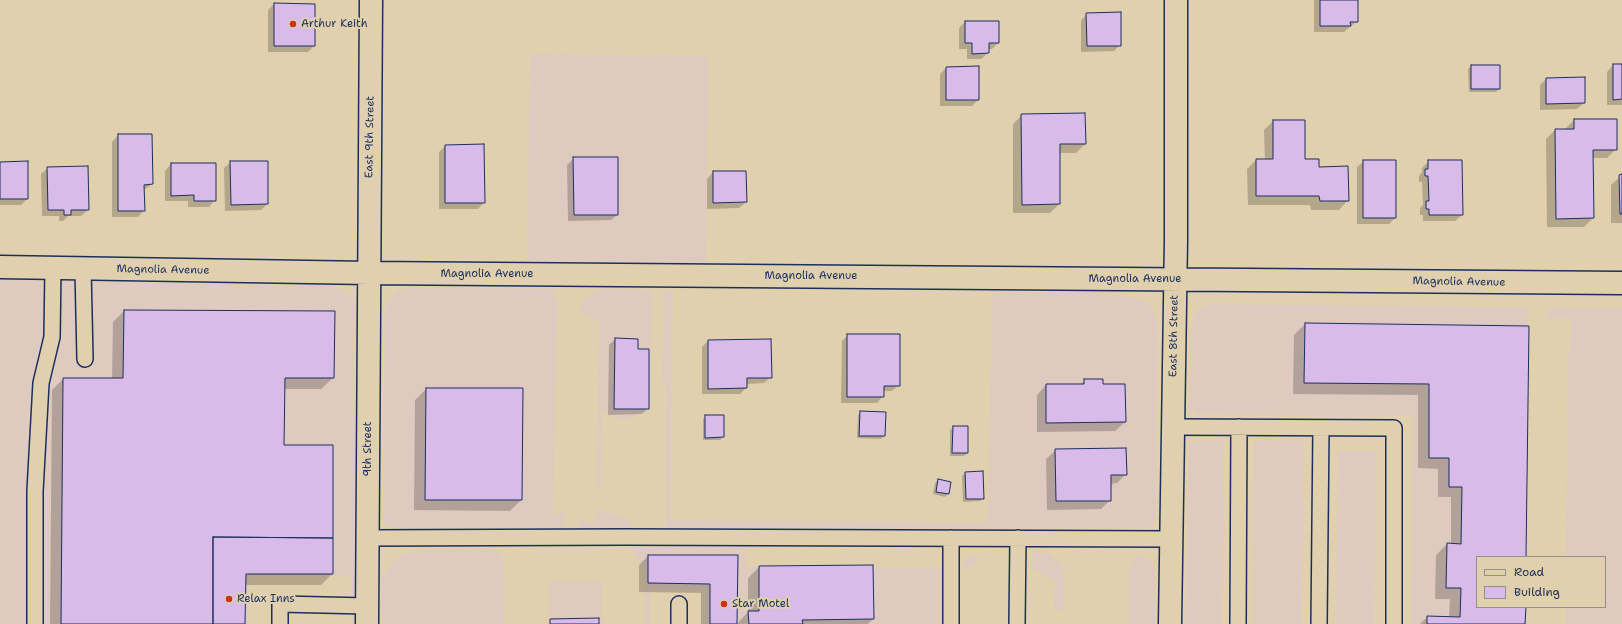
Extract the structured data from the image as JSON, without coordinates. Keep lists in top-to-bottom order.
{
  "streets": {
    "street": [
      "East 9th Street",
      "Magnolia Avenue",
      "East 8th Street",
      "9th Street"
    ]
  },
  "crossings": [
    ["East 9th Street", "Magnolia Avenue"],
    ["East 9th Street", "9th Street"],
    ["Magnolia Avenue", "East 8th Street"],
    ["Magnolia Avenue", "9th Street"]
  ],
  "places": ["Arthur Keith", "Relax Inns", "Star Motel"],
  "legend": ["Road", "Building"]
}
